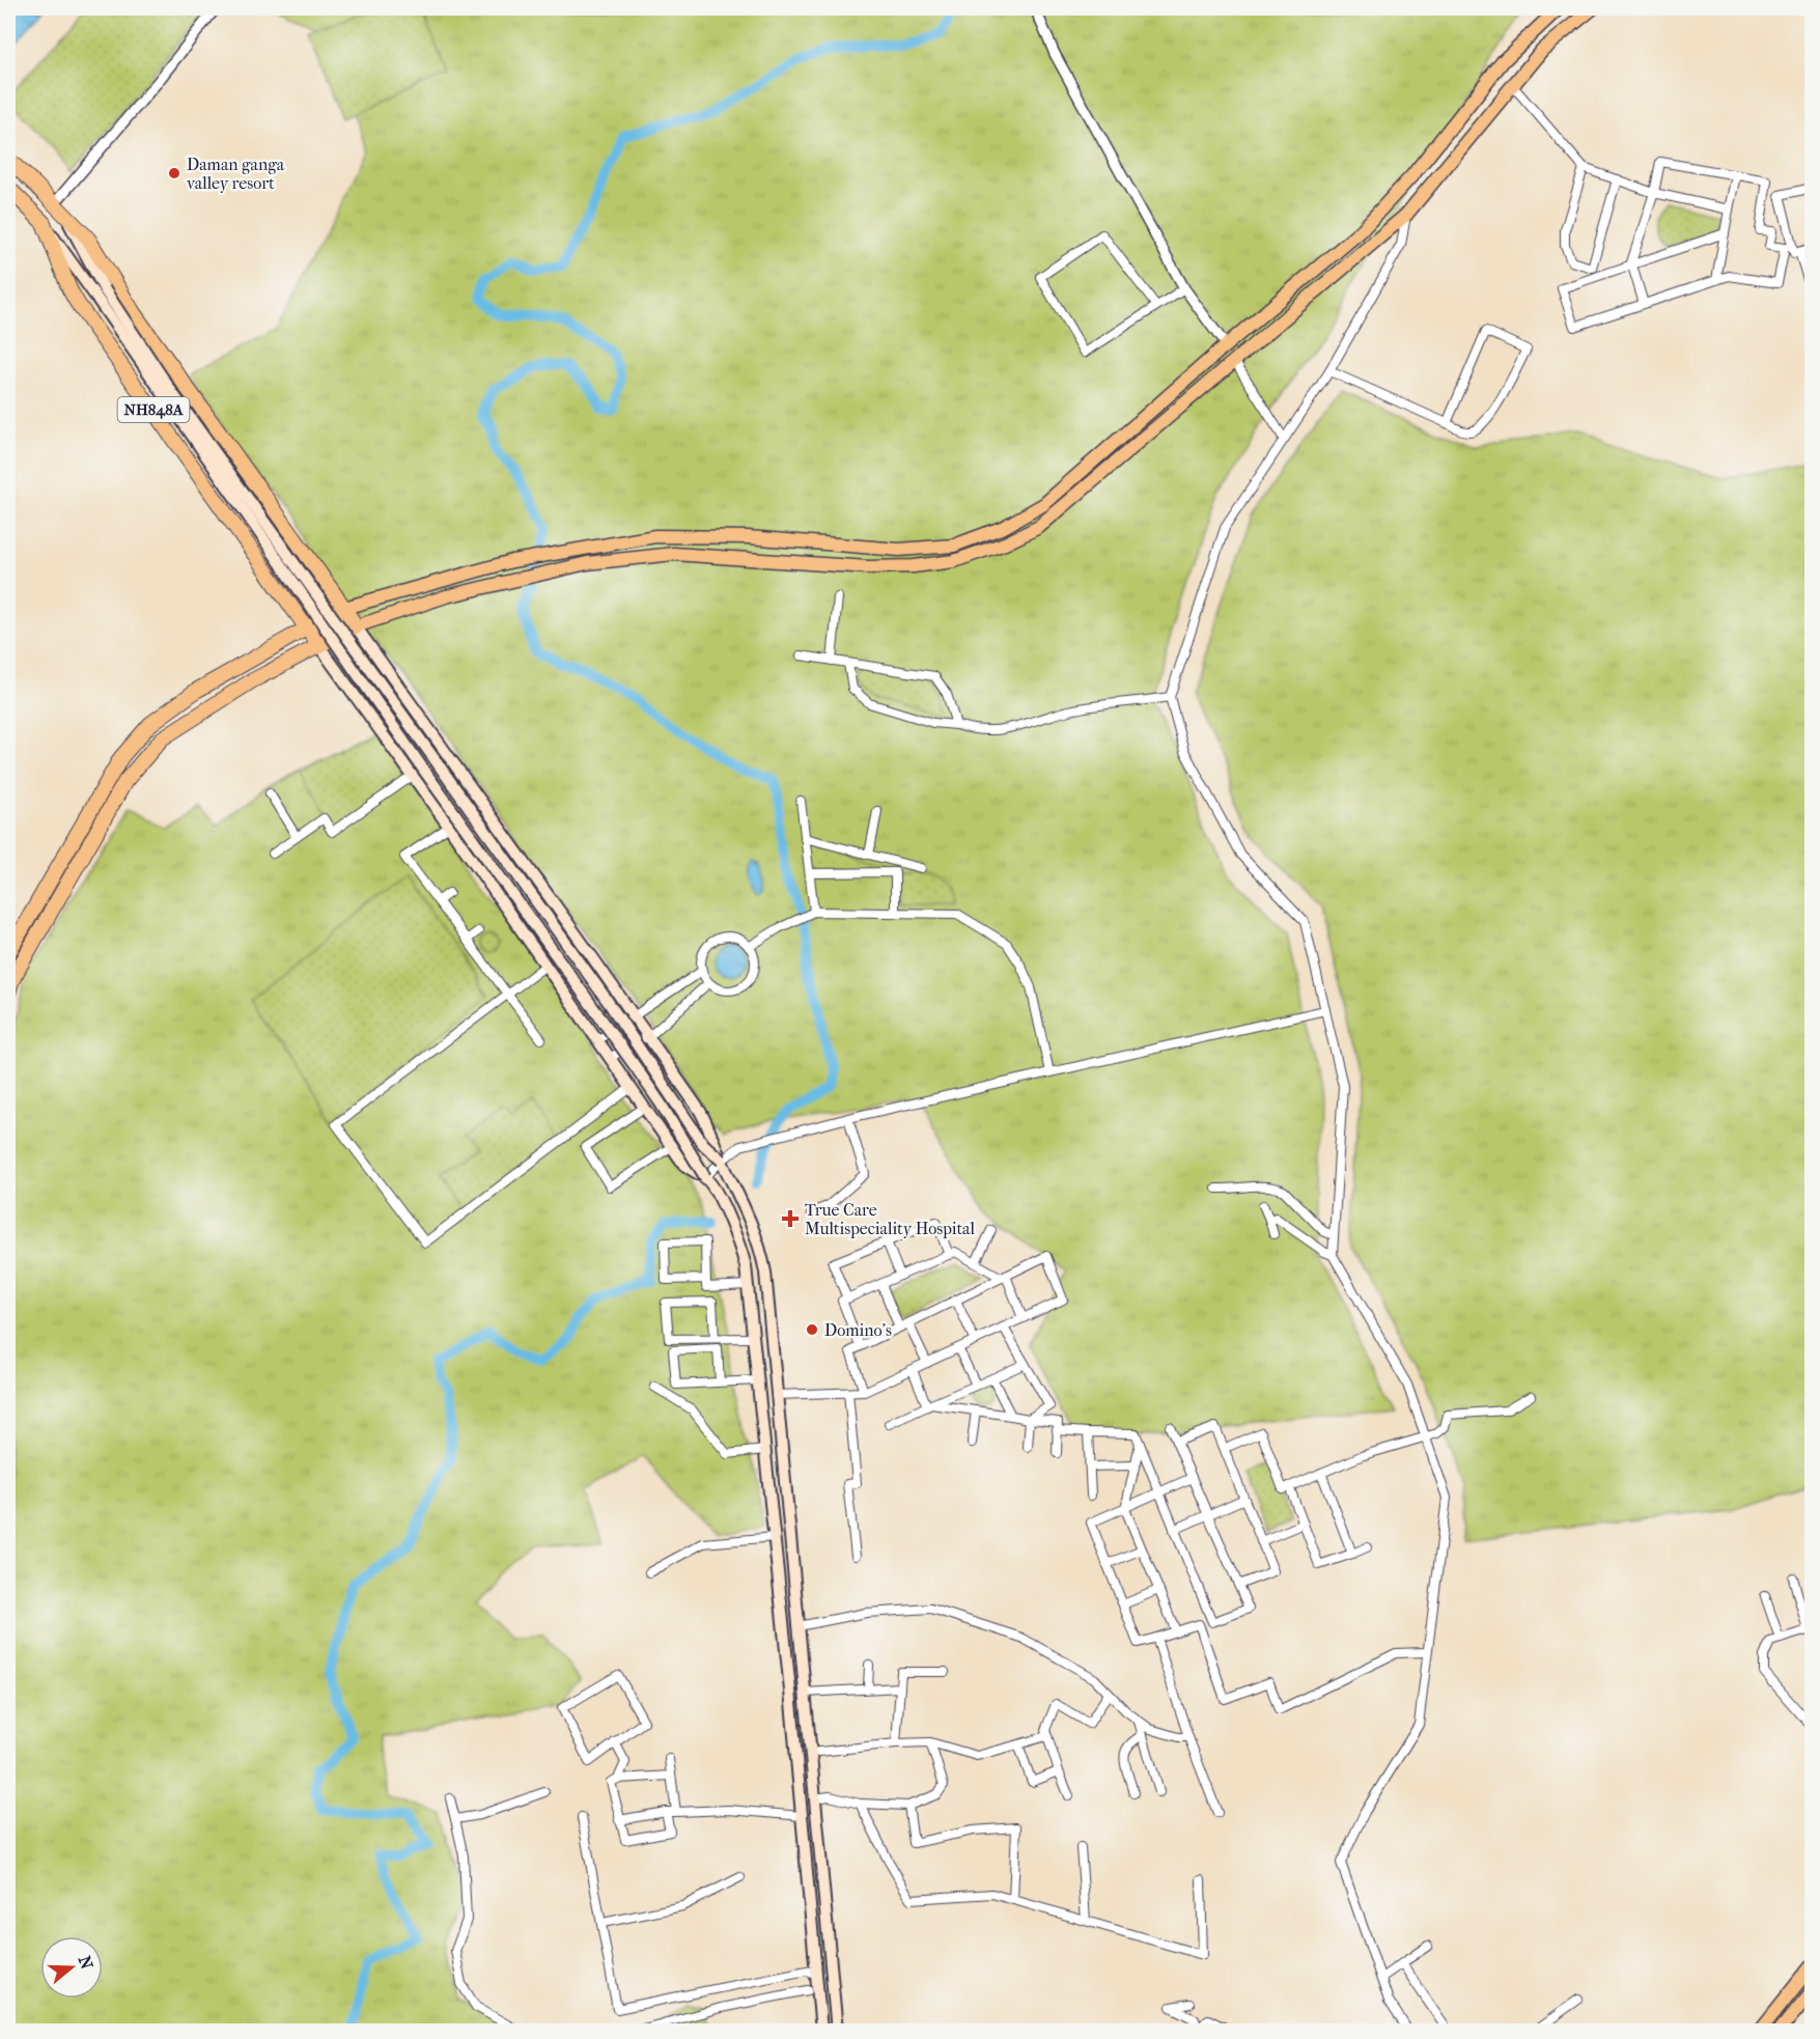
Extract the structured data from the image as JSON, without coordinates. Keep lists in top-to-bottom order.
{
  "streets": {
    "highway": ["NH848A"]
  },
  "places": {
    "other": ["Daman ganga valley resort", "Domino's"],
    "health": ["True Care Multispeciality Hospital"]
  },
  "north": "right"
}
